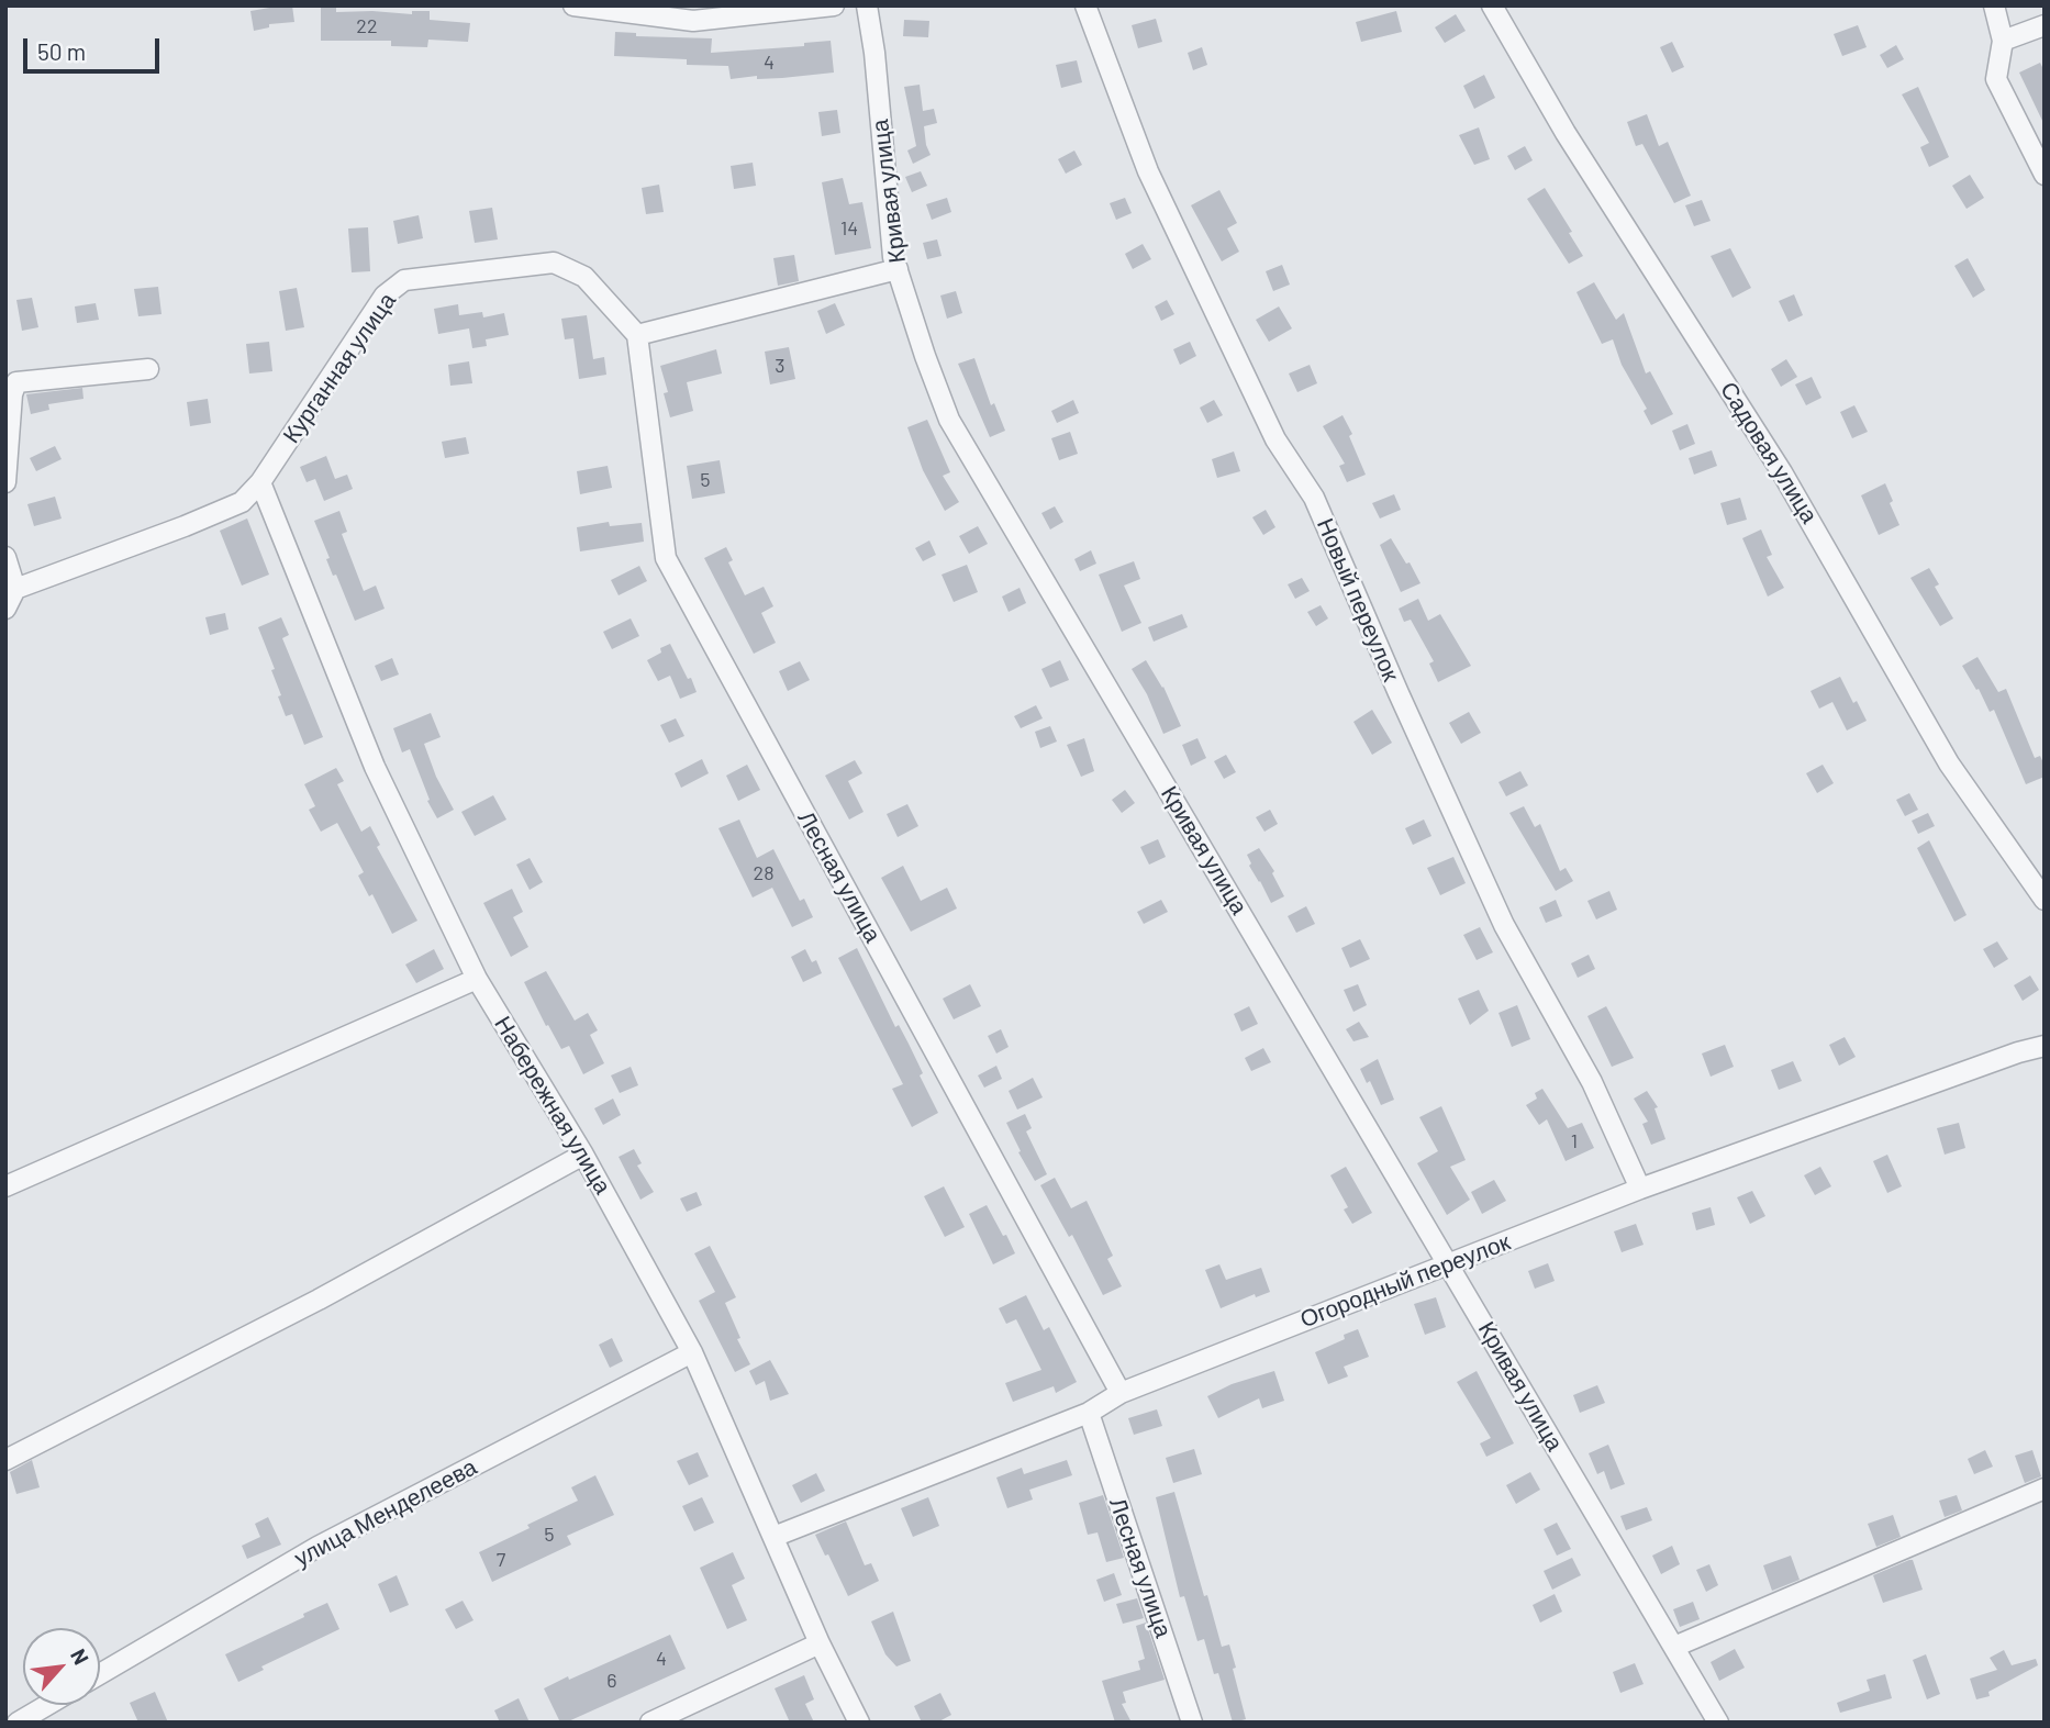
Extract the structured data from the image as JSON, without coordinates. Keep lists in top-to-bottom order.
{
  "streets": {
    "street": [
      "Кривая улица",
      "Курганная улица",
      "Садовая улица",
      "Новый переулок",
      "Лесная улица",
      "Набережная улица",
      "Огородный переулок",
      "улица Менделеева"
    ]
  },
  "crossings": [
    ["Кривая улица", "Огородный переулок"],
    ["Курганная улица", "Лесная улица"],
    ["Курганная улица", "Набережная улица"],
    ["Новый переулок", "Огородный переулок"],
    ["Лесная улица", "Огородный переулок"],
    ["Набережная улица", "Огородный переулок"],
    ["Набережная улица", "улица Менделеева"]
  ],
  "house_numbers": [
    "22",
    "4",
    "14",
    "3",
    "5",
    "28",
    "1",
    "5",
    "7",
    "4",
    "6"
  ],
  "scale_bar": "50 m",
  "north": "top right"
}
